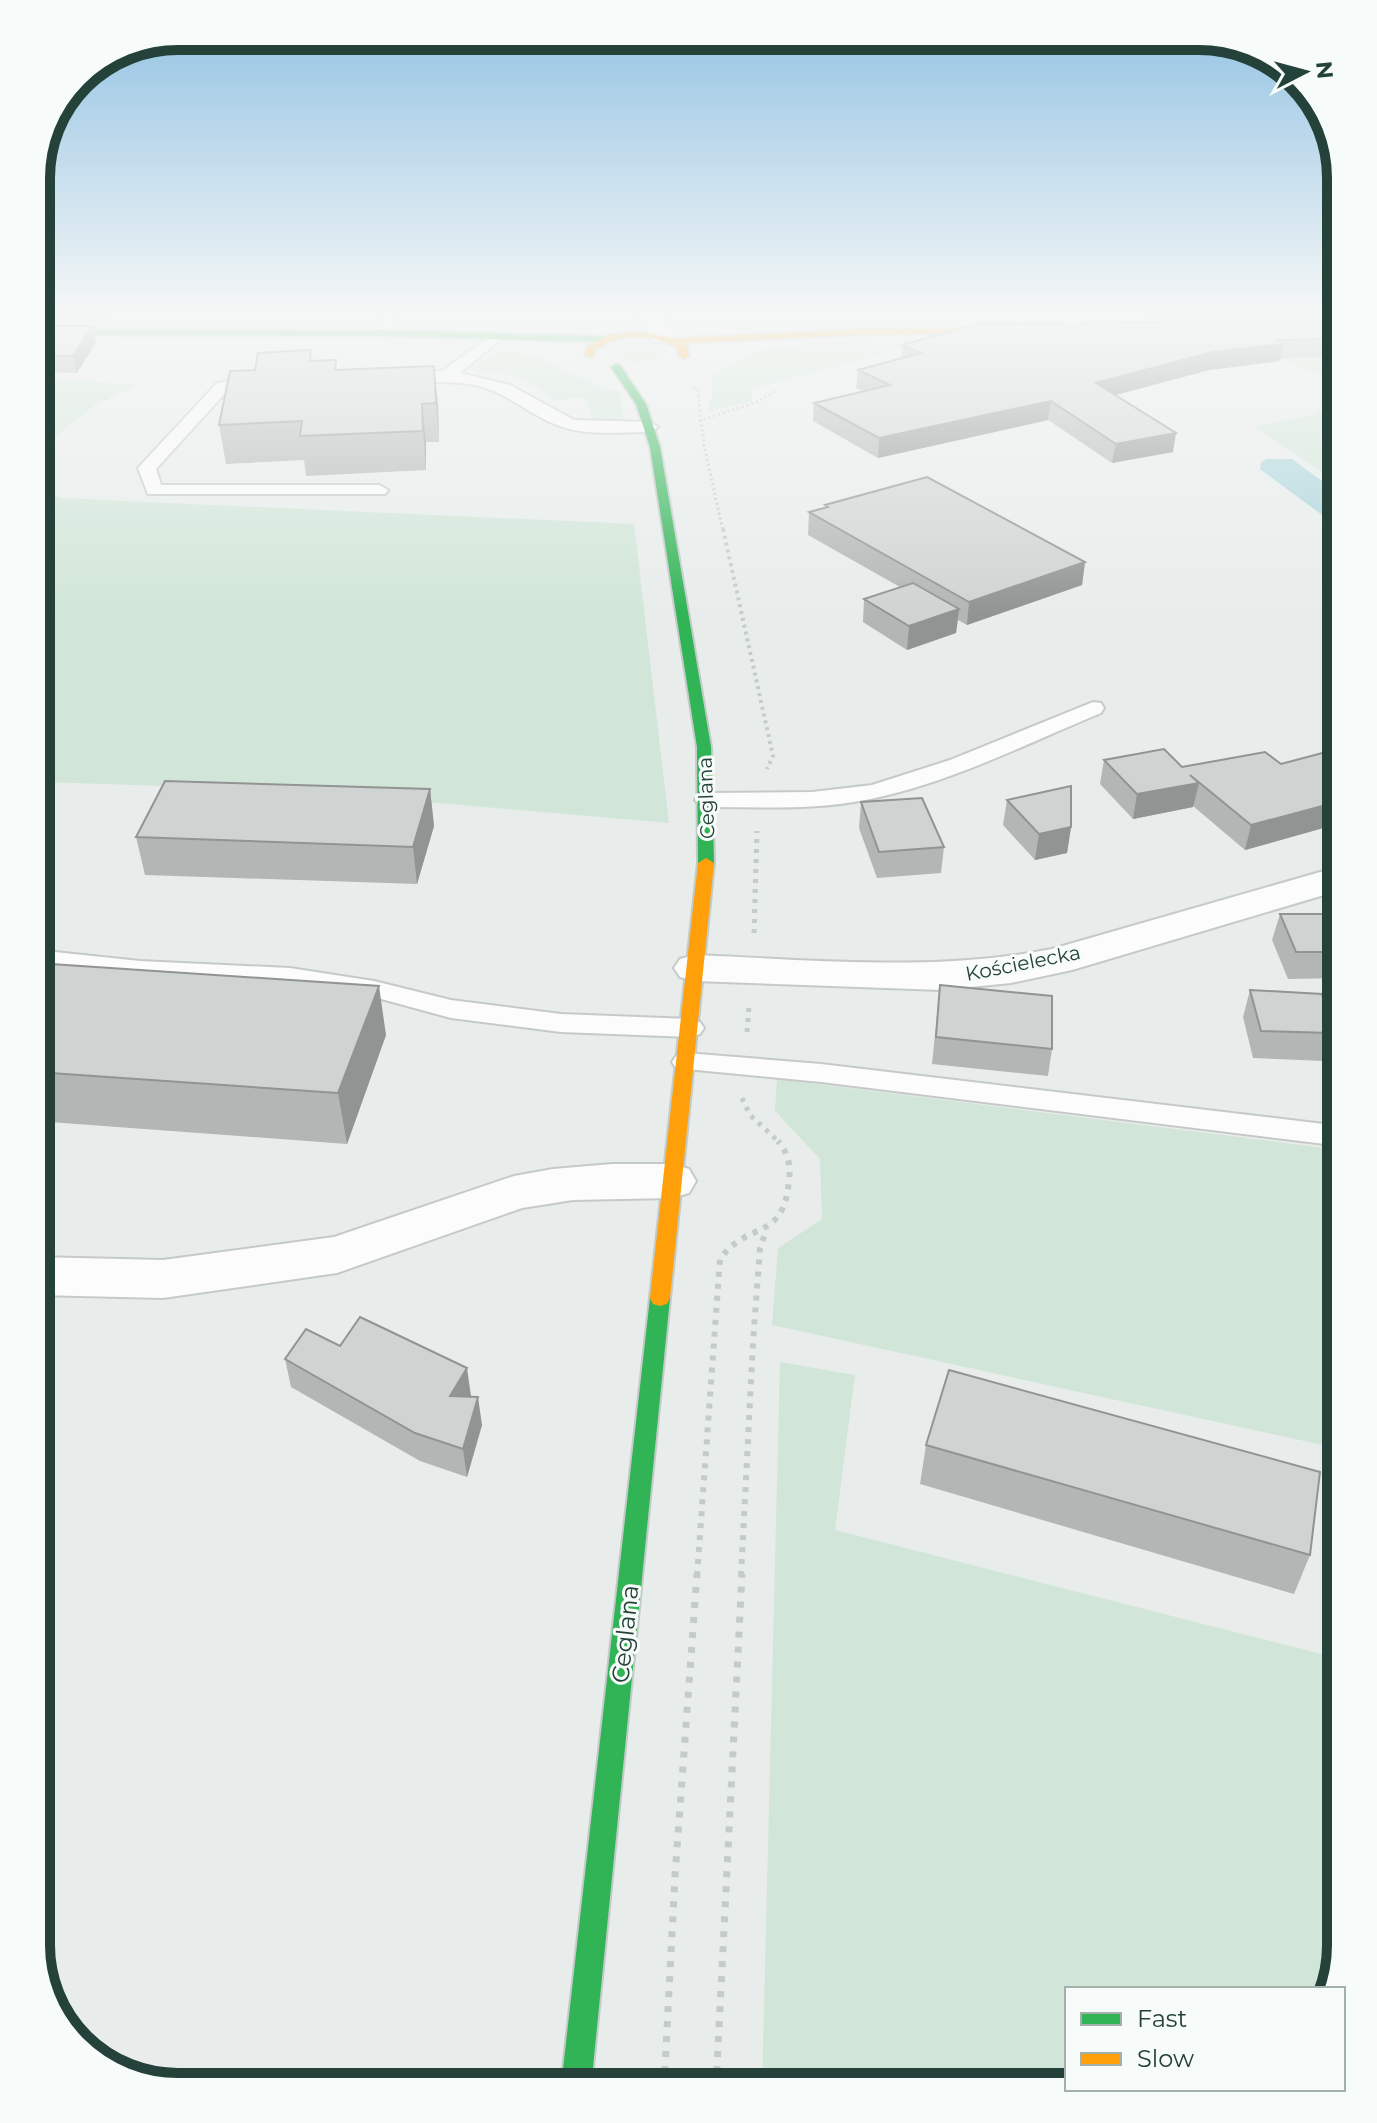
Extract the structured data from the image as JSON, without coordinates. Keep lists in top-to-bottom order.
{
  "streets": {
    "street": ["Ceglana", "Kościelecka"]
  },
  "crossings": [
    ["Ceglana", "Kościelecka"]
  ],
  "legend": ["Fast", "Slow"],
  "north": "right"
}
